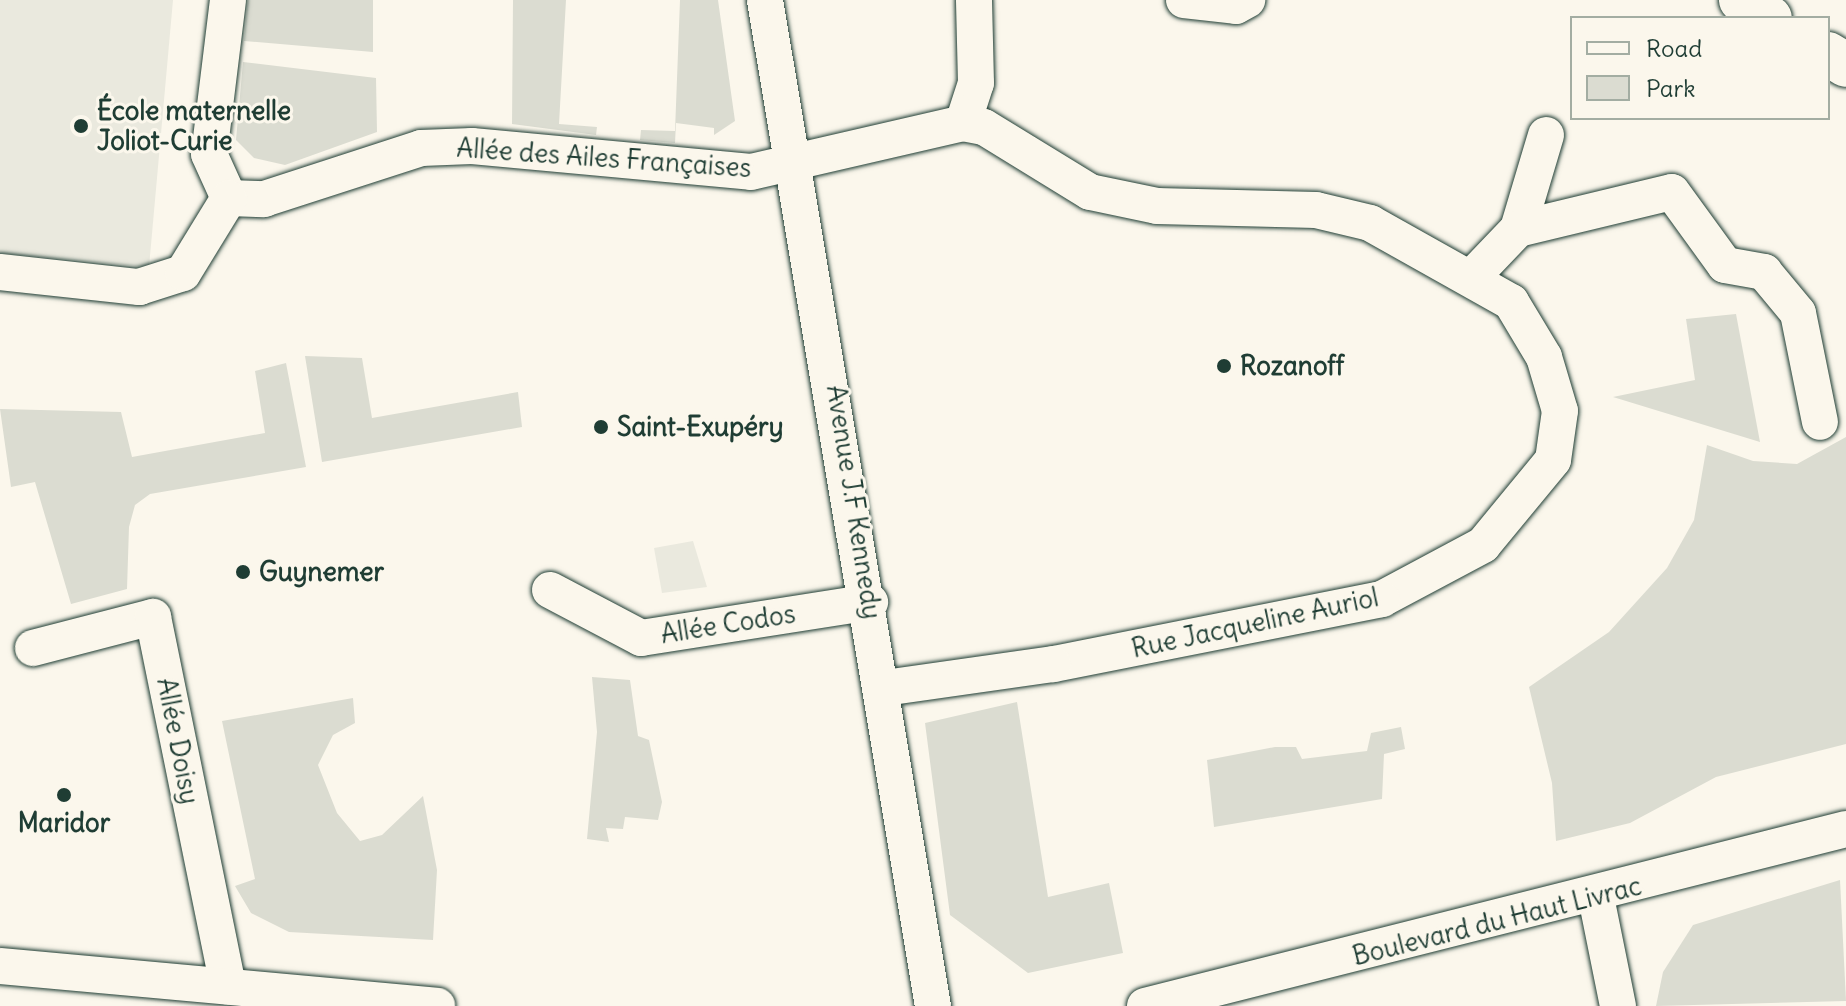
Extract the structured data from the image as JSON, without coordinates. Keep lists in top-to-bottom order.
{
  "streets": {
    "street": [
      "Allée des Ailes Françaises",
      "Avenue J.F Kennedy",
      "Rue Jacqueline Auriol",
      "Allée Codos",
      "Allée Doisy",
      "Boulevard du Haut Livrac"
    ]
  },
  "crossings": [
    ["Allée des Ailes Françaises", "Avenue J.F Kennedy"],
    ["Avenue J.F Kennedy", "Rue Jacqueline Auriol"],
    ["Avenue J.F Kennedy", "Allée Codos"]
  ],
  "places": [
    "École maternelle Joliot-Curie",
    "Rozanoff",
    "Saint-Exupéry",
    "Guynemer",
    "Maridor"
  ],
  "legend": ["Road", "Park"]
}
